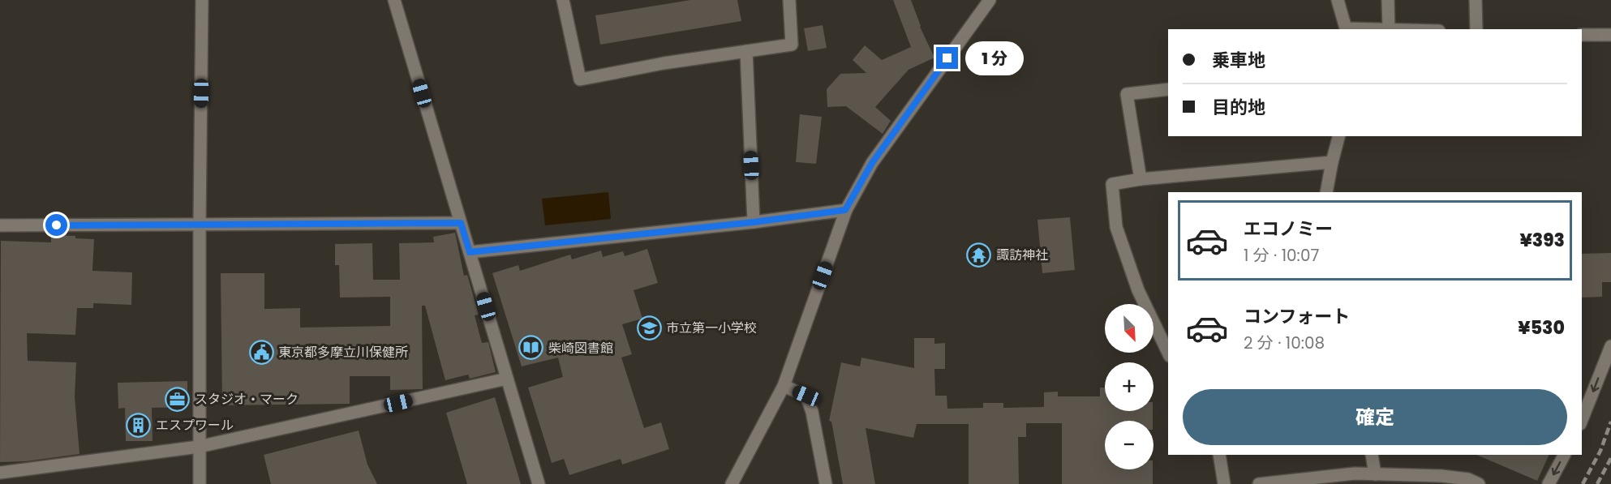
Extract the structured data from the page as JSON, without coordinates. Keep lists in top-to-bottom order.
{
  "places": {
    "temple": ["諏訪神社"],
    "school or university": ["市立第一小学校"],
    "library": ["柴崎図書館"],
    "public building": ["東京都多摩立川保健所"],
    "office": ["スタジオ・マーク"],
    "building": ["エスプワール"]
  },
  "north": "bottom right",
  "page": {
    "banner": ["乗車地", "目的地"],
    "bubble": "1 分",
    "list": [
      {
        "name": "エコノミー",
        "note": "1 分 · 10:07",
        "value": "¥393"
      },
      {
        "name": "コンフォート",
        "note": "2 分 · 10:08",
        "value": "¥530"
      }
    ],
    "map_buttons": ["+", "−"],
    "buttons": "確定"
  }
}
